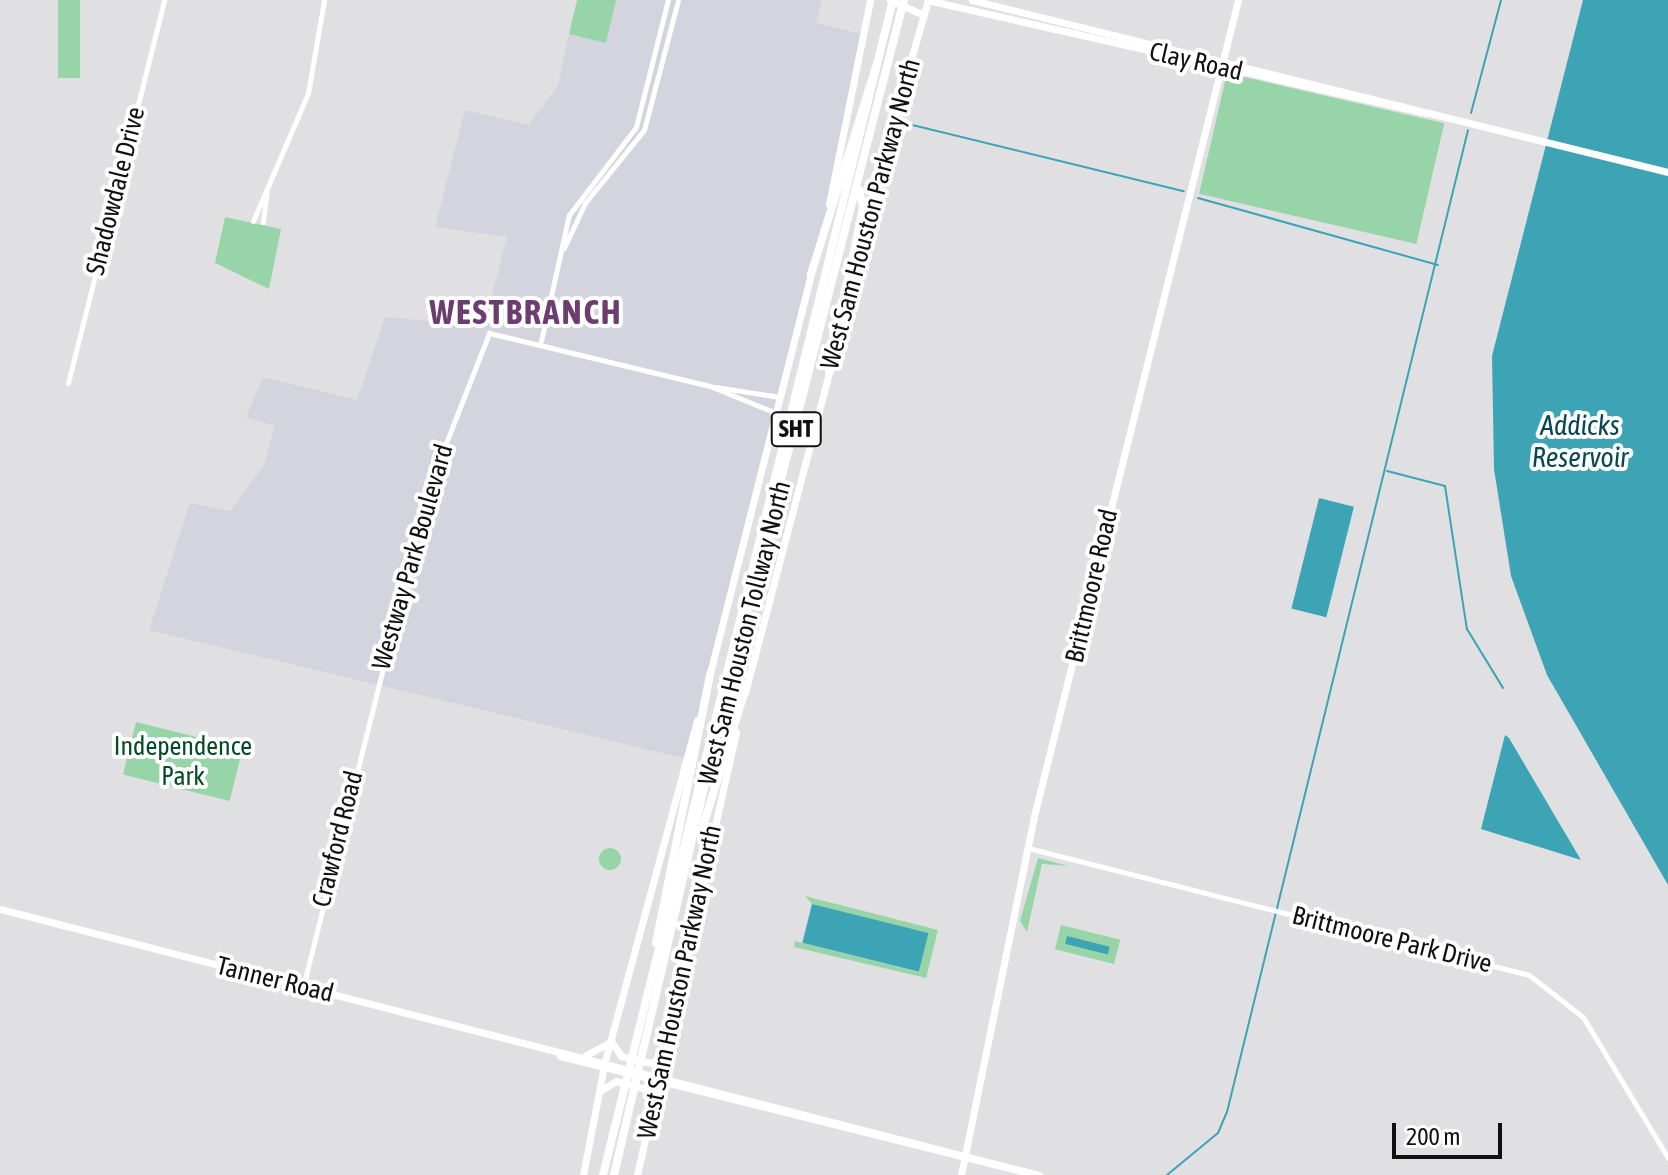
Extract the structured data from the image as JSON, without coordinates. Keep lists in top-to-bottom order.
{
  "streets": {
    "highway": ["SHT", "West Sam Houston Tollway North"],
    "main road": [
      "Clay Road",
      "West Sam Houston Parkway North",
      "Brittmoore Road",
      "Tanner Road"
    ],
    "street": [
      "Shadowdale Drive",
      "Westway Park Boulevard",
      "Crawford Road",
      "Brittmoore Park Drive"
    ]
  },
  "crossings": [
    ["Clay Road", "West Sam Houston Parkway North"],
    ["Clay Road", "Brittmoore Road"],
    ["West Sam Houston Parkway North", "Tanner Road"],
    ["Westway Park Boulevard", "Crawford Road"],
    ["Brittmoore Road", "Brittmoore Park Drive"],
    ["Brittmoore Road", "Tanner Road"],
    ["Crawford Road", "Tanner Road"]
  ],
  "districts": ["WESTBRANCH"],
  "water": ["Addicks Reservoir"],
  "parks": ["Independence Park"],
  "scale_bar": "200 m"
}
